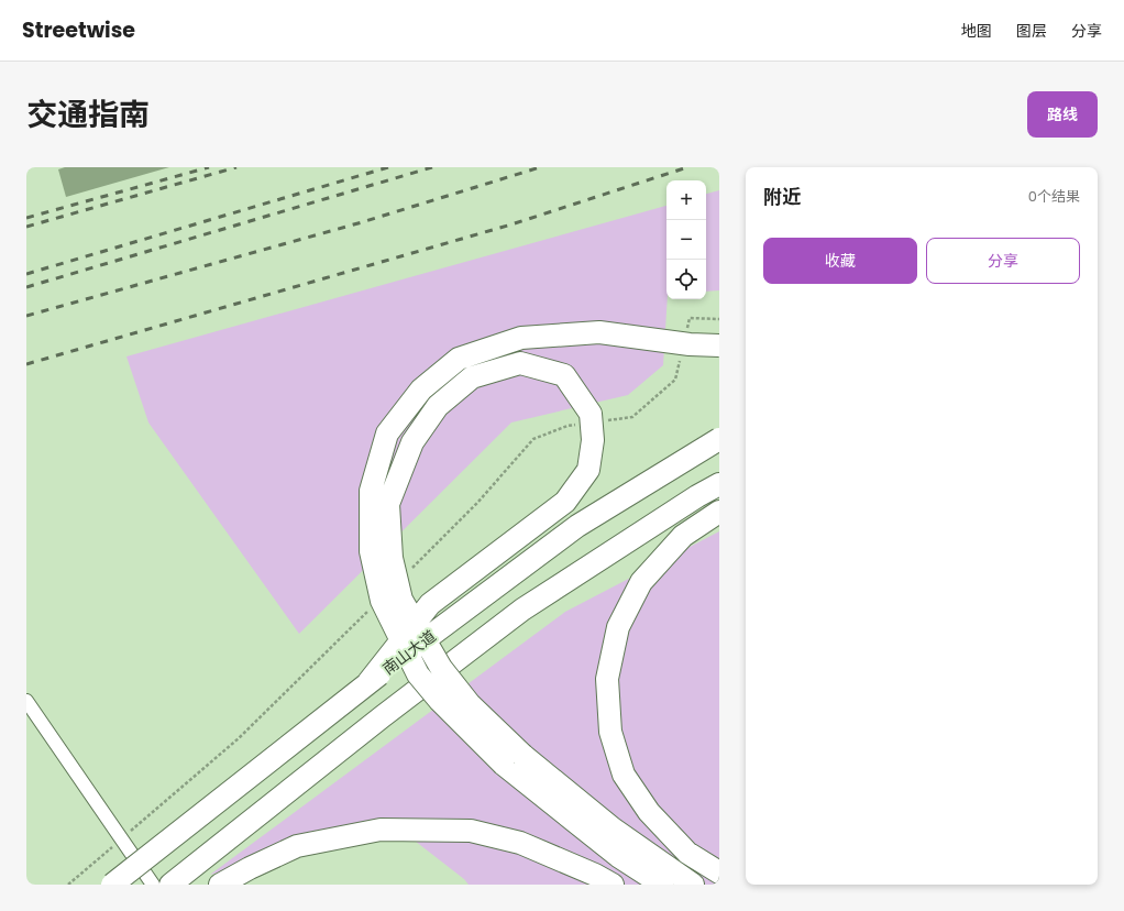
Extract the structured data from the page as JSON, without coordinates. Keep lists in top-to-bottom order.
{
  "streets": {
    "highway": ["南山大道"]
  },
  "page": {
    "header": "Streetwise",
    "nav": ["地图", "图层", "分享"],
    "title": "交通指南",
    "buttons": [
      "路线",
      ["收藏", "分享"]
    ],
    "heading": ["附近", "0个结果"],
    "map_buttons": ["+", "−"]
  }
}
